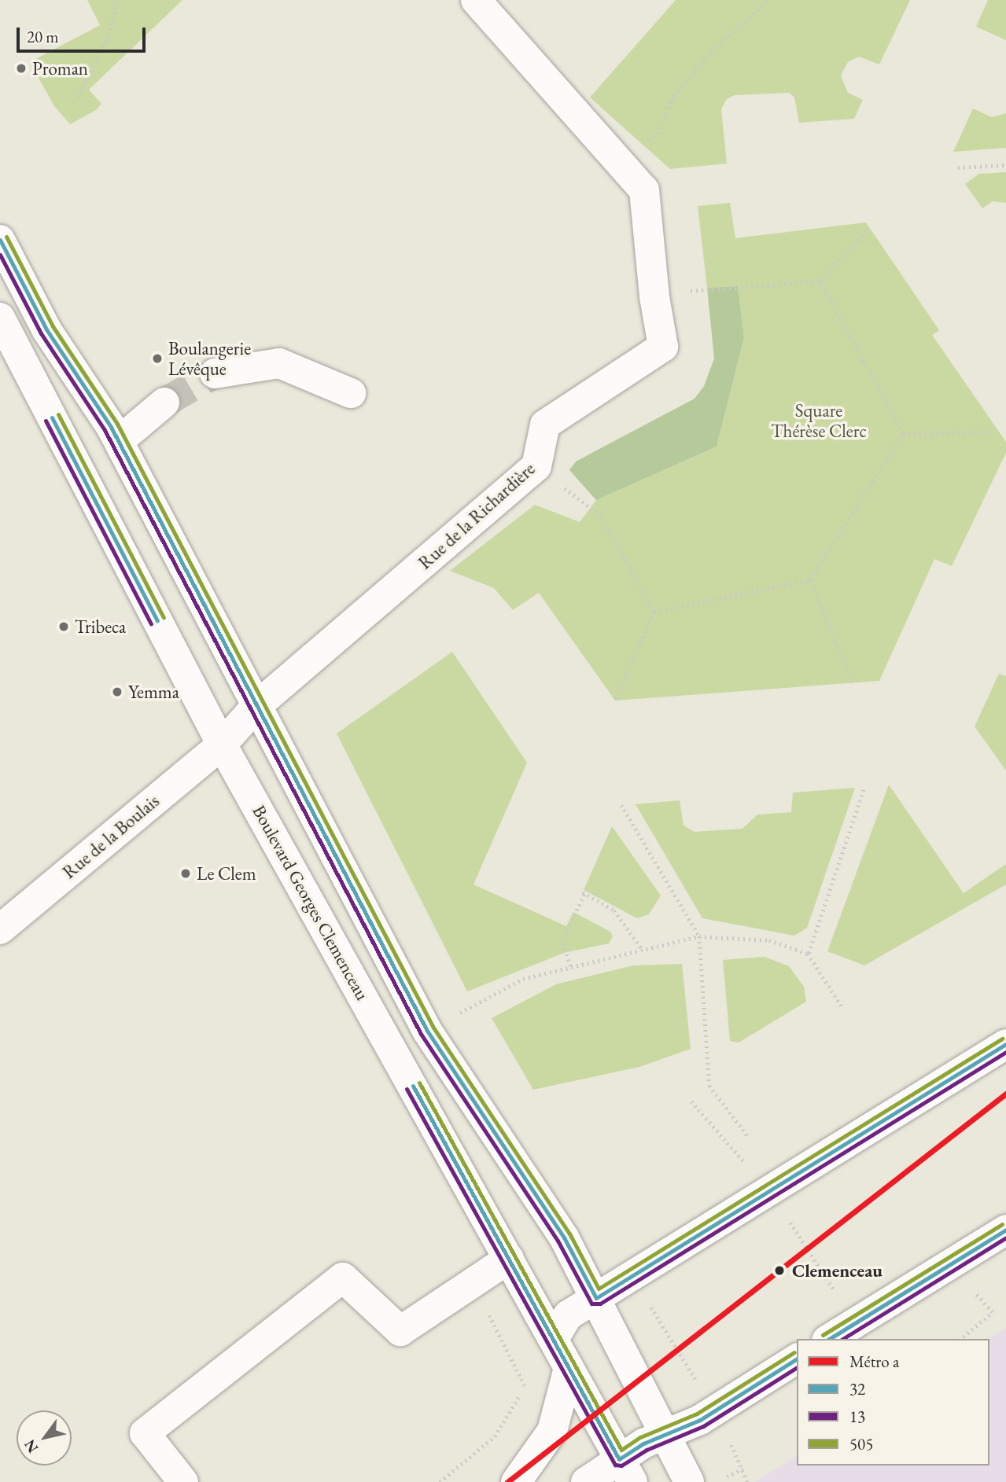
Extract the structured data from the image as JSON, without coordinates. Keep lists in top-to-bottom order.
{
  "streets": {
    "main road": ["Rue de la Richardière", "Rue de la Boulais", "Boulevard Georges Clemenceau"]
  },
  "crossings": [
    ["Rue de la Richardière", "Rue de la Boulais"],
    ["Rue de la Richardière", "Boulevard Georges Clemenceau"],
    ["Rue de la Boulais", "Boulevard Georges Clemenceau"]
  ],
  "parks": ["Square Thérèse Clerc"],
  "places": [
    "Proman",
    "Boulangerie Lévêque",
    "Tribeca",
    "Yemma",
    "Le Clem",
    "Clemenceau"
  ],
  "lines": [
    "transit line 505",
    "transit line 32",
    "transit line 13",
    "metro line a"
  ],
  "legend": [
    "Métro a",
    "32",
    "13",
    "505"
  ],
  "scale_bar": "20 m",
  "north": "bottom left"
}
